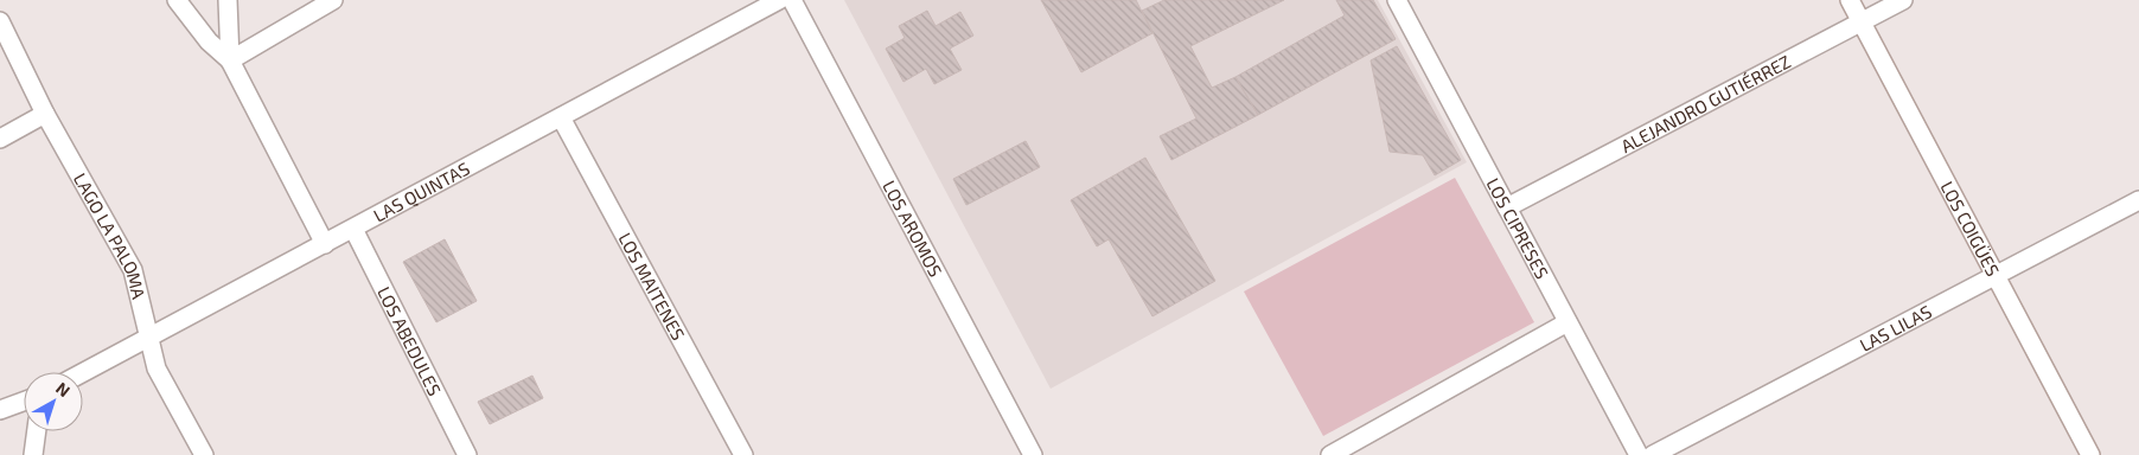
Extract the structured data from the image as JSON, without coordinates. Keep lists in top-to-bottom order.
{
  "streets": {
    "street": [
      "ALEJANDRO GUTIÉRREZ",
      "LAS QUINTAS",
      "LOS AROMOS",
      "LOS CIPRESES",
      "LOS COIGÜES",
      "LAGO LA PALOMA",
      "LOS MAITENES",
      "LAS LILAS",
      "LOS ABEDULES"
    ]
  },
  "crossings": [
    ["ALEJANDRO GUTIÉRREZ", "LOS CIPRESES"],
    ["ALEJANDRO GUTIÉRREZ", "LOS COIGÜES"],
    ["LAS QUINTAS", "LAGO LA PALOMA"],
    ["LAS QUINTAS", "LOS MAITENES"],
    ["LAS QUINTAS", "LOS ABEDULES"],
    ["LOS COIGÜES", "LAS LILAS"]
  ],
  "north": "top right"
}
